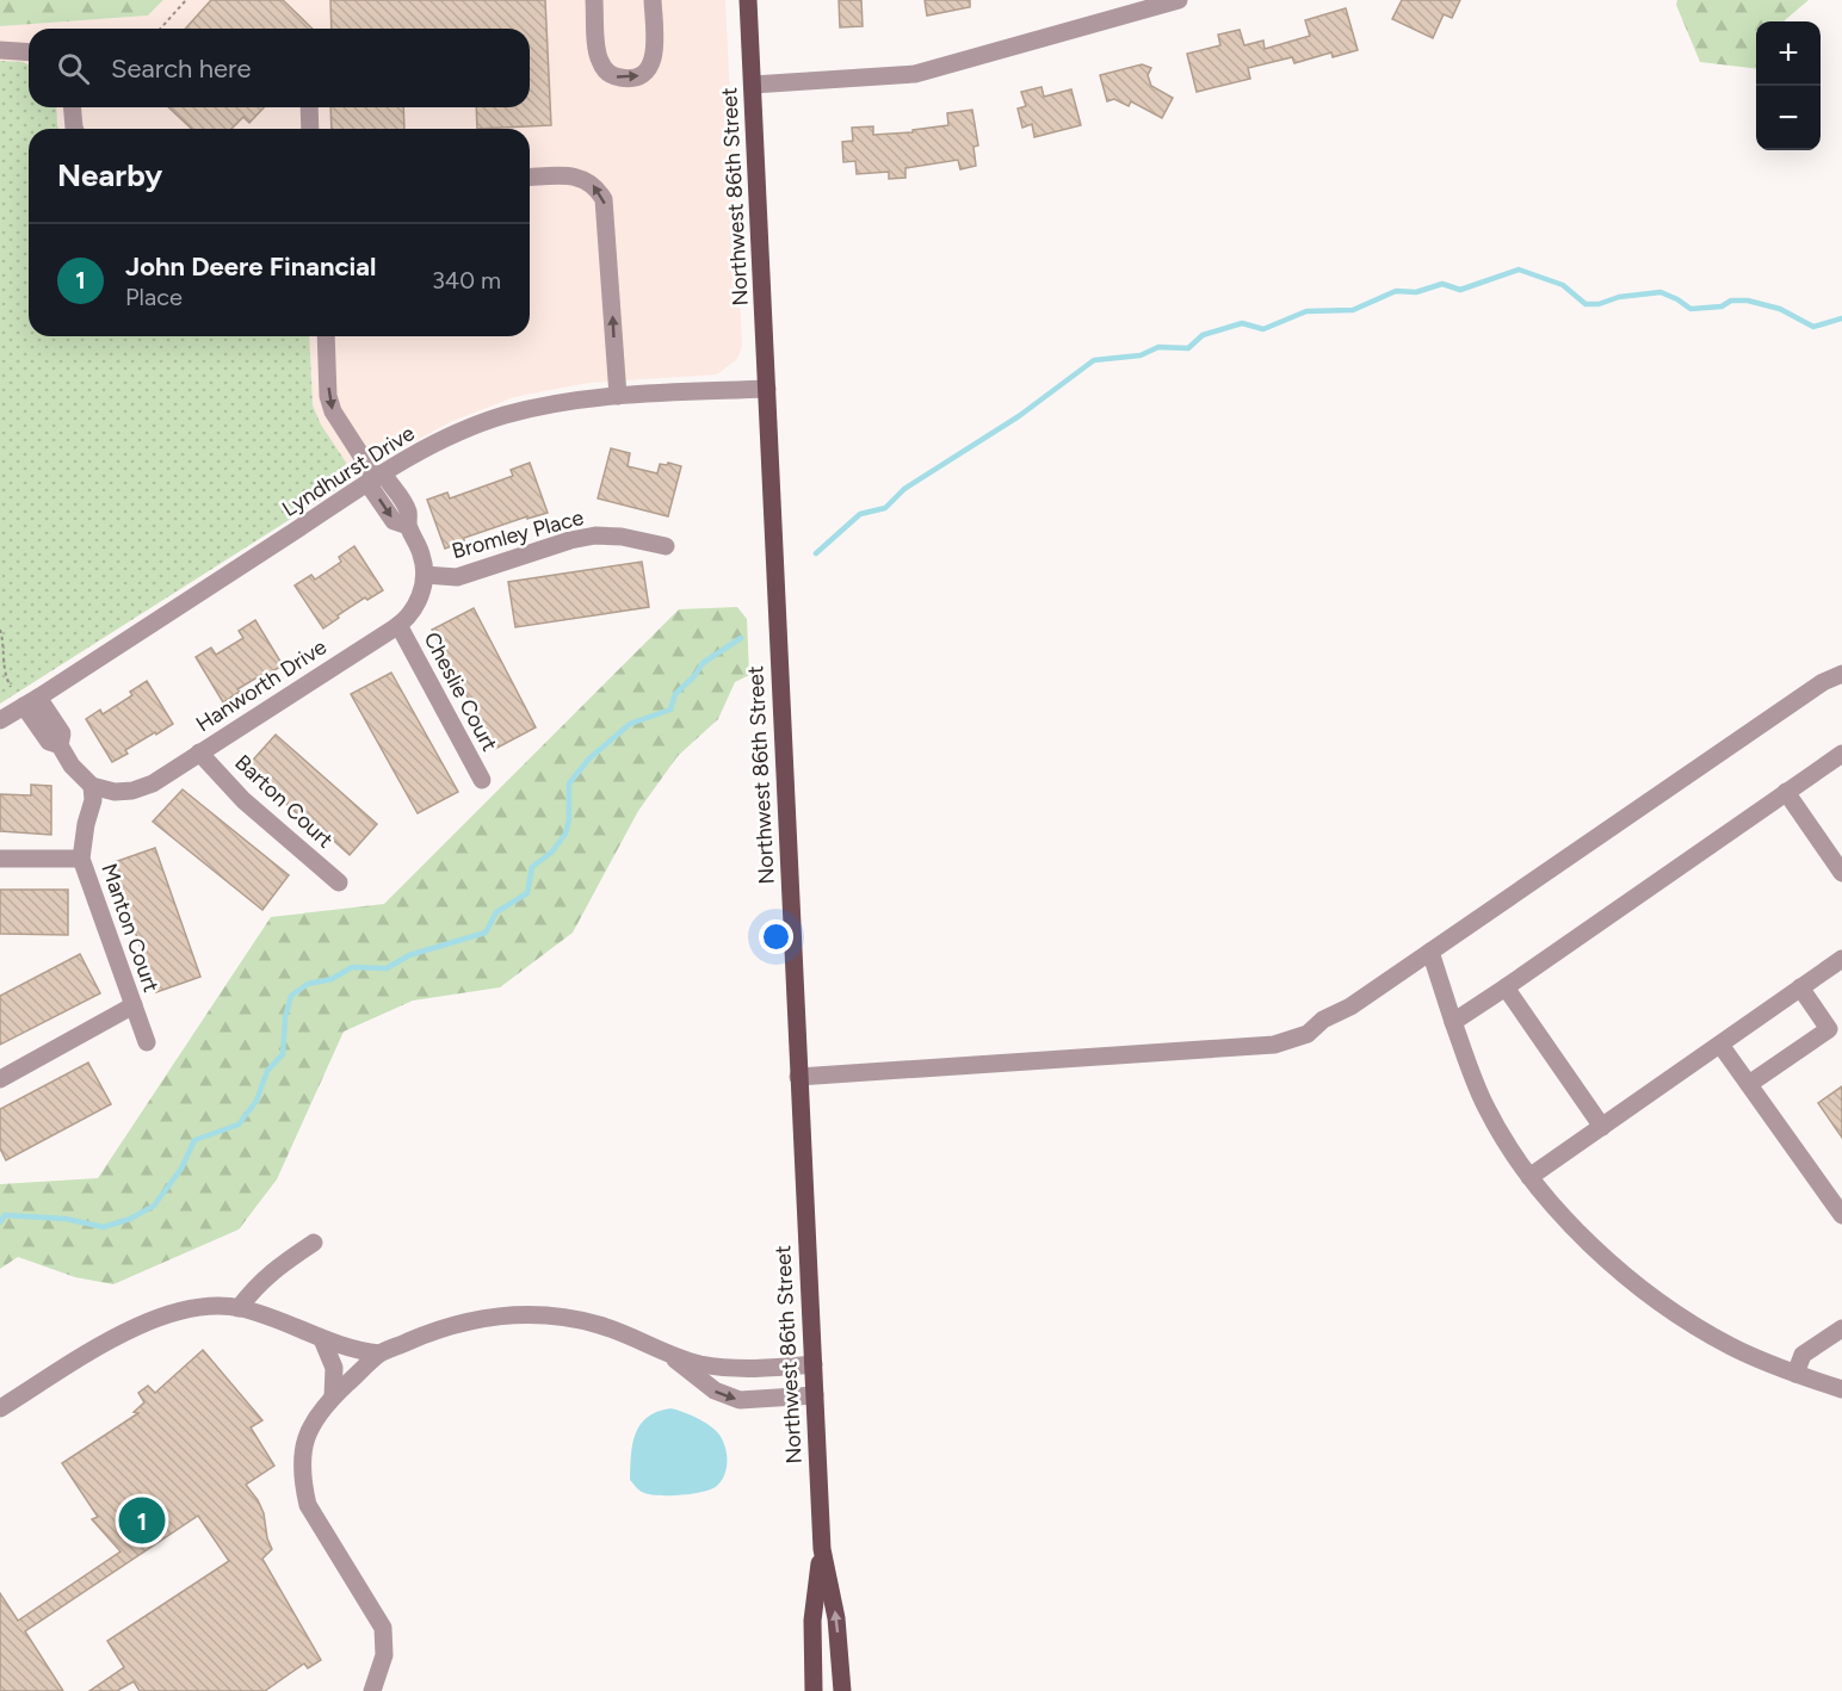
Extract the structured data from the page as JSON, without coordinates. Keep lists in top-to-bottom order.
{
  "streets": {
    "main road": ["Northwest 86th Street"],
    "street": [
      "Lyndhurst Drive",
      "Bromley Place",
      "Hanworth Drive",
      "Cheslie Court",
      "Barton Court",
      "Manton Court"
    ]
  },
  "crossings": [
    ["Northwest 86th Street", "Lyndhurst Drive"],
    ["Bromley Place", "Hanworth Drive"],
    ["Hanworth Drive", "Cheslie Court"],
    ["Hanworth Drive", "Barton Court"],
    ["Hanworth Drive", "Manton Court"]
  ],
  "page": {
    "map_buttons": ["+", "−"],
    "search": "Search here",
    "heading": "Nearby",
    "list": [
      {
        "mark": "1",
        "name": "John Deere Financial",
        "note": "Place",
        "value": "340 m"
      }
    ],
    "pins": "1"
  }
}
